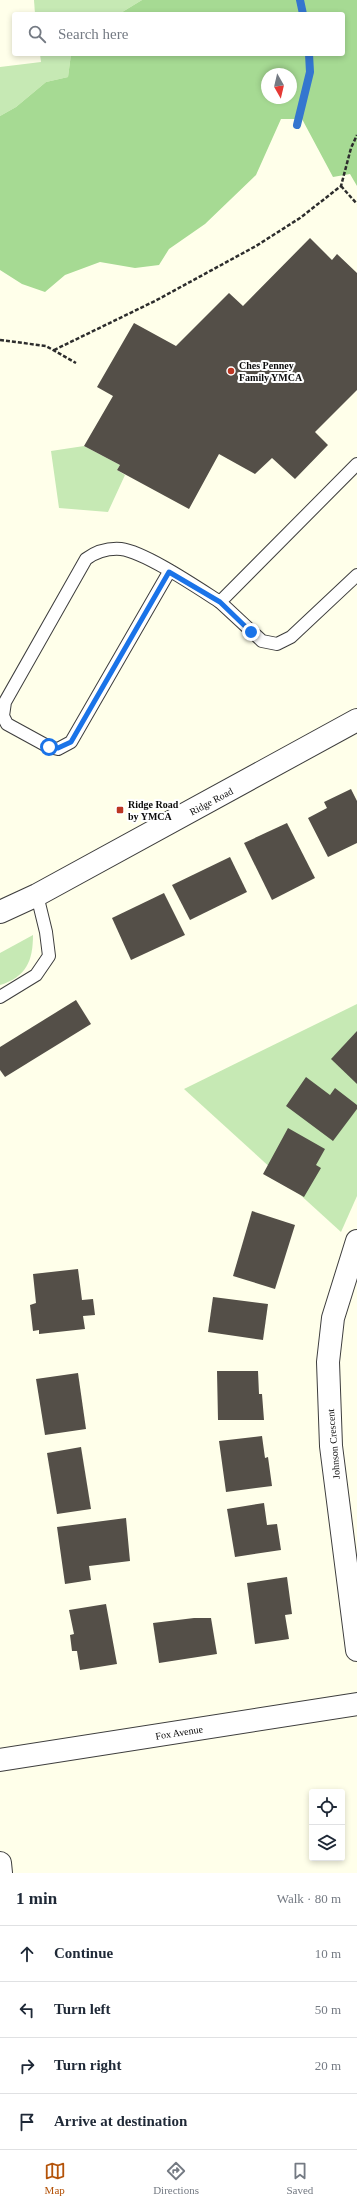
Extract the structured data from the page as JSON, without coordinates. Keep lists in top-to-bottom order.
{
  "streets": {
    "street": ["Ridge Road", "Johnson Crescent", "Fox Avenue"]
  },
  "places": {
    "other": ["Ches Penney Family YMCA"],
    "transit": ["Ridge Road by YMCA"]
  },
  "north": "bottom",
  "page": {
    "search": "Search here",
    "heading": ["1 min", "Walk · 80 m"],
    "list": [
      ["Continue", "10 m"],
      ["Turn left", "50 m"],
      ["Turn right", "20 m"],
      "Arrive at destination"
    ],
    "nav": ["Map", "Directions", "Saved"]
  }
}
